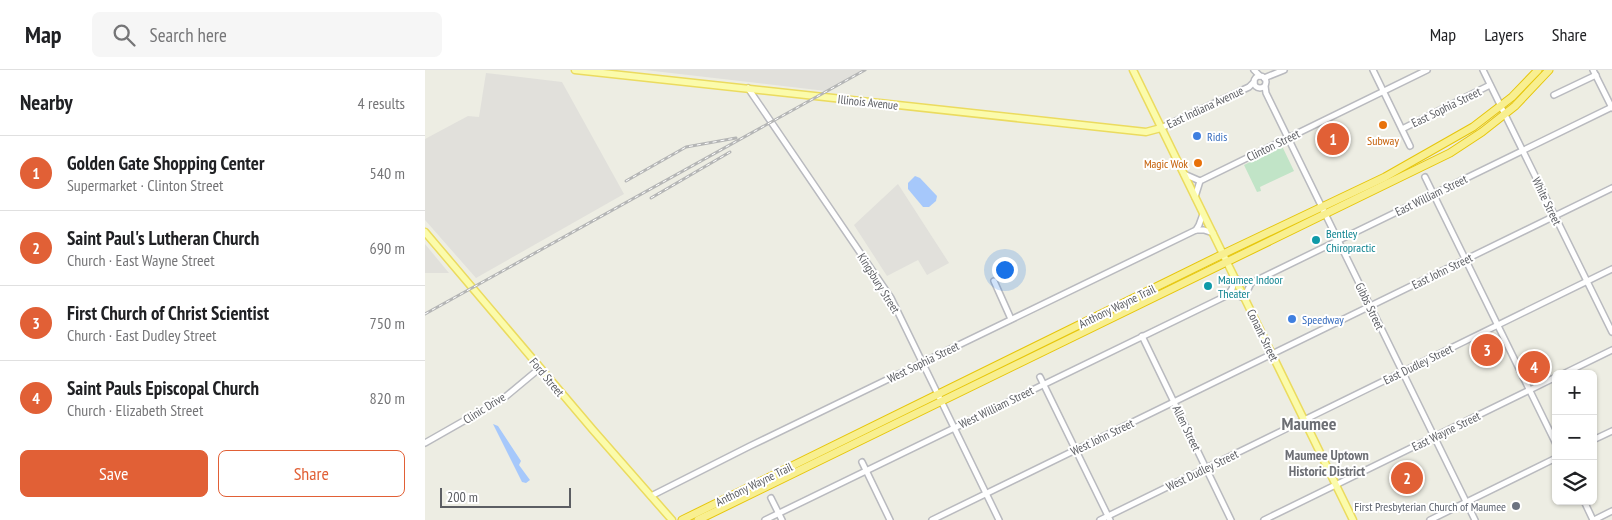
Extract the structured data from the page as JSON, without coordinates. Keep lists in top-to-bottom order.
{
  "streets": {
    "highway": ["Anthony Wayne Trail"],
    "main road": ["Illinois Avenue", "Conant Street", "Ford Street"],
    "street": [
      "East Indiana Avenue",
      "East Sophia Street",
      "Clinton Street",
      "East William Street",
      "White Street",
      "East John Street",
      "Kingsbury Street",
      "Gibbs Street",
      "West Sophia Street",
      "East Dudley Street",
      "West William Street",
      "Clinic Drive",
      "Allen Street",
      "East Wayne Street",
      "West John Street",
      "West Dudley Street"
    ]
  },
  "crossings": [
    ["Illinois Avenue", "East Indiana Avenue"],
    ["Illinois Avenue", "Kingsbury Street"],
    ["Illinois Avenue", "Conant Street"],
    ["East Indiana Avenue", "Gibbs Street"],
    ["East Indiana Avenue", "Conant Street"],
    ["East Sophia Street", "White Street"],
    ["Clinton Street", "Gibbs Street"],
    ["East William Street", "White Street"],
    ["East William Street", "Gibbs Street"],
    ["White Street", "East John Street"],
    ["White Street", "Anthony Wayne Trail"],
    ["White Street", "East Dudley Street"],
    ["East John Street", "Gibbs Street"],
    ["East John Street", "Conant Street"],
    ["East John Street", "West John Street"],
    ["Kingsbury Street", "Anthony Wayne Trail"],
    ["Kingsbury Street", "West Sophia Street"],
    ["Kingsbury Street", "West William Street"],
    ["Kingsbury Street", "West John Street"],
    ["Anthony Wayne Trail", "Gibbs Street"],
    ["Anthony Wayne Trail", "Conant Street"],
    ["Gibbs Street", "East Dudley Street"],
    ["Gibbs Street", "East Wayne Street"],
    ["Conant Street", "East Dudley Street"],
    ["Conant Street", "East Wayne Street"],
    ["Conant Street", "West John Street"],
    ["Conant Street", "West Dudley Street"],
    ["West Sophia Street", "Ford Street"],
    ["East Dudley Street", "West Dudley Street"],
    ["Ford Street", "Clinic Drive"],
    ["West William Street", "Allen Street"],
    ["Allen Street", "West John Street"],
    ["Allen Street", "West Dudley Street"]
  ],
  "districts": ["Maumee", "Maumee Uptown Historic District"],
  "places": [
    "Subway",
    "Ridis",
    "Magic Wok",
    "Bentley Chiropractic",
    "Maumee Indoor Theater",
    "Speedway",
    "First Presbyterian Church of Maumee"
  ],
  "scale_bar": "200 m",
  "page": {
    "header": "Map",
    "search": "Search here",
    "nav": ["Map", "Layers", "Share"],
    "heading": ["Nearby", "4 results"],
    "pins": [
      "1",
      "3",
      "4",
      "2"
    ],
    "list": [
      {
        "mark": "1",
        "name": "Golden Gate Shopping Center",
        "note": "Supermarket · Clinton Street",
        "value": "540 m"
      },
      {
        "mark": "2",
        "name": "Saint Paul's Lutheran Church",
        "note": "Church · East Wayne Street",
        "value": "690 m"
      },
      {
        "mark": "3",
        "name": "First Church of Christ Scientist",
        "note": "Church · East Dudley Street",
        "value": "750 m"
      },
      {
        "mark": "4",
        "name": "Saint Pauls Episcopal Church",
        "note": "Church · Elizabeth Street",
        "value": "820 m"
      }
    ],
    "map_buttons": ["+", "−"],
    "buttons": ["Save", "Share"],
    "scale": "200 m"
  }
}
